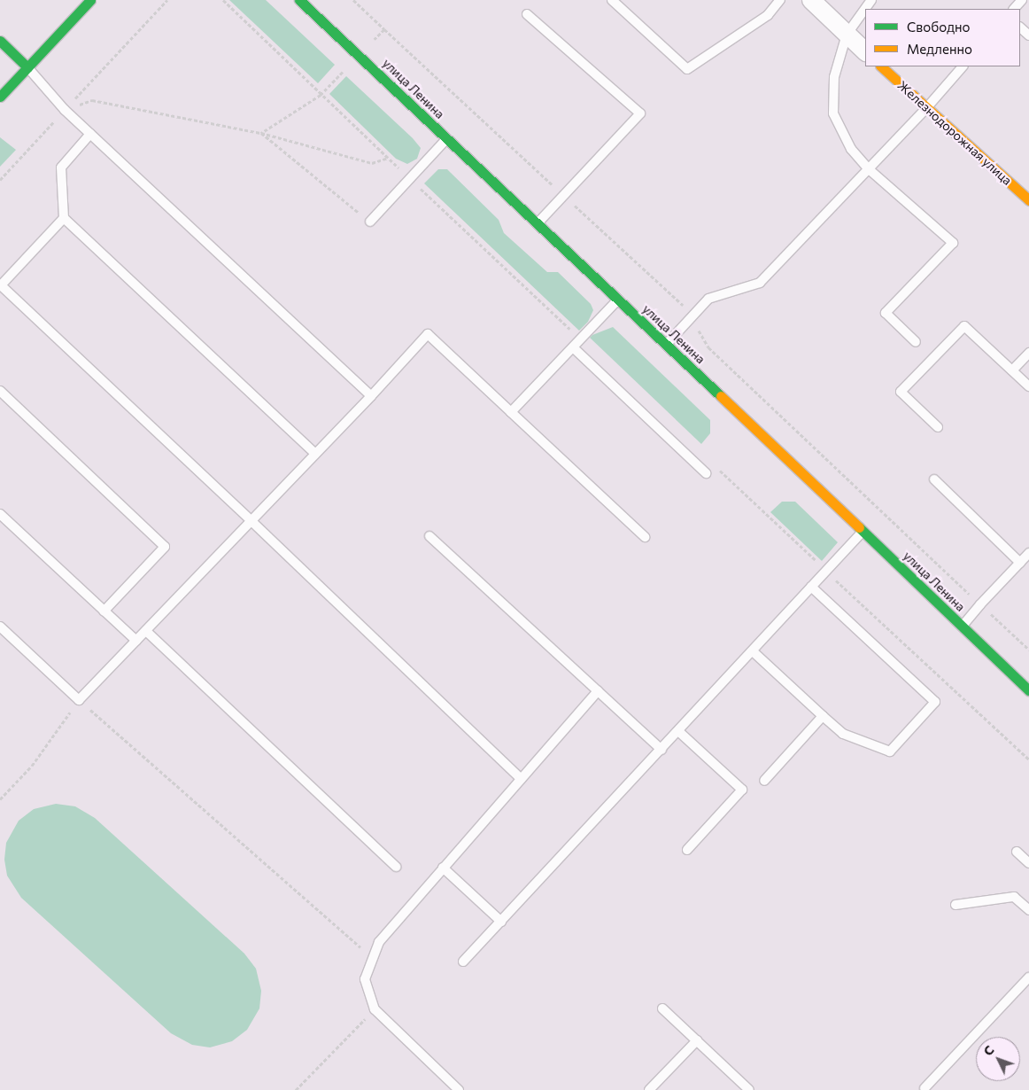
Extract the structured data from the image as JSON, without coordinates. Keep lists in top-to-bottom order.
{
  "streets": {
    "street": ["улица Ленина", "Железнодорожная улица"]
  },
  "legend": ["Свободно", "Медленно"],
  "north": "top left"
}
